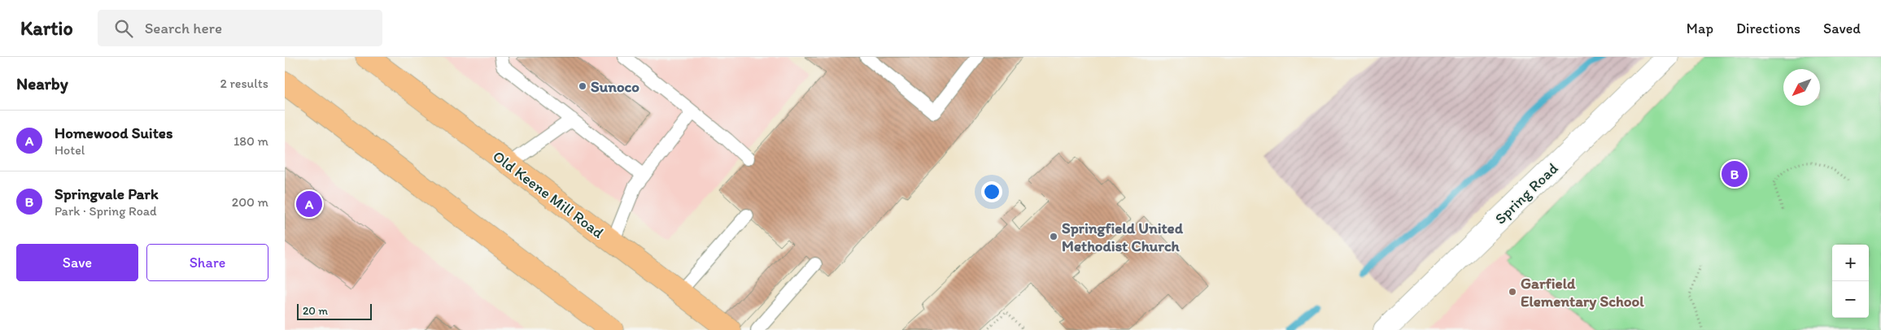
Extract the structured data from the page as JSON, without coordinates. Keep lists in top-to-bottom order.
{
  "streets": {
    "main road": ["Old Keene Mill Road"],
    "street": ["Spring Road"]
  },
  "places": ["Sunoco", "Springfield United Methodist Church", "Garfield Elementary School"],
  "scale_bar": "20 m",
  "north": "bottom left",
  "page": {
    "header": "Kartio",
    "search": "Search here",
    "nav": ["Map", "Directions", "Saved"],
    "heading": ["Nearby", "2 results"],
    "list": [
      {
        "mark": "A",
        "name": "Homewood Suites",
        "note": "Hotel",
        "value": "180 m"
      },
      {
        "mark": "B",
        "name": "Springvale Park",
        "note": "Park · Spring Road",
        "value": "200 m"
      }
    ],
    "pins": ["B", "A"],
    "buttons": ["Save", "Share"],
    "map_buttons": ["+", "−"],
    "scale": "20 m"
  }
}
